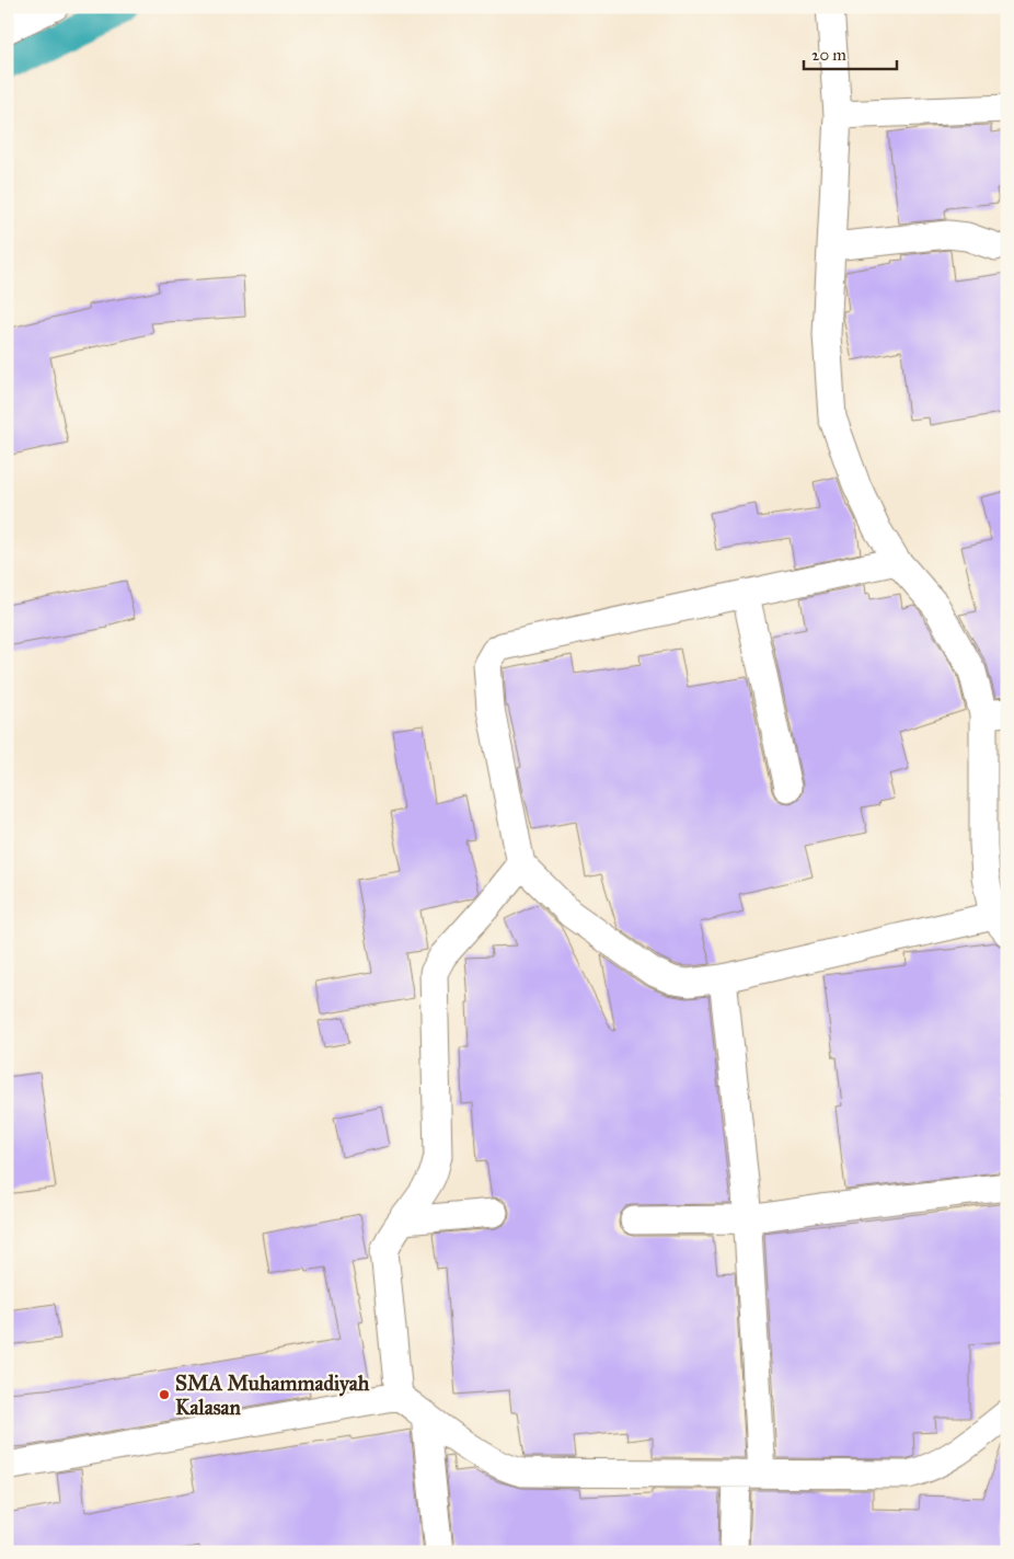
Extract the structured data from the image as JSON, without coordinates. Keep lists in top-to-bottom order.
{
  "places": ["SMA Muhammadiyah Kalasan"],
  "scale_bar": "20 m"
}
